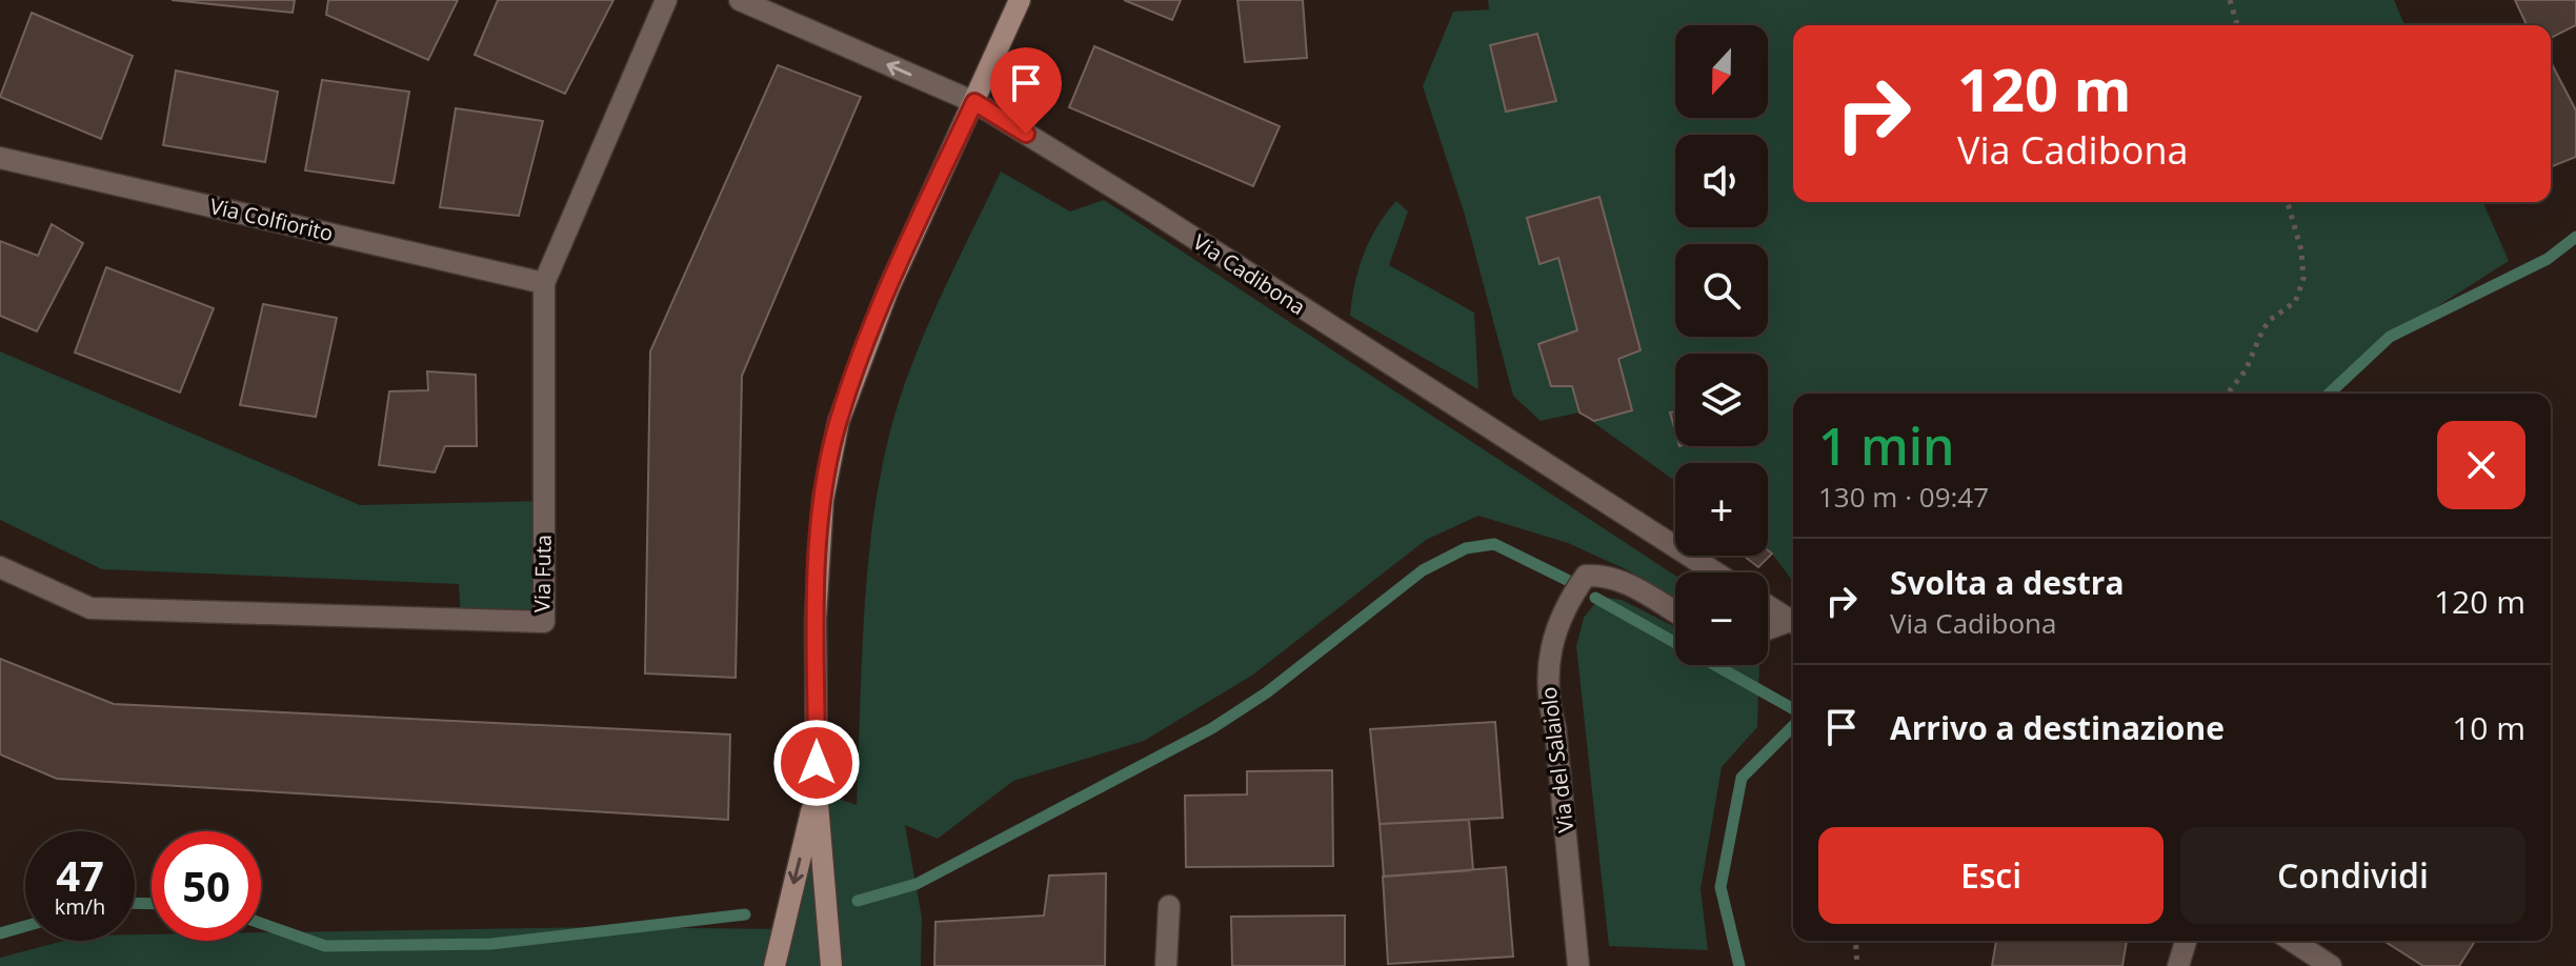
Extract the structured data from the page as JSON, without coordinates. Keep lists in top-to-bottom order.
{
  "streets": {
    "street": [
      "Via Colfiorito",
      "Via Cadibona",
      "Via Futa",
      "Via del Salaiolo"
    ]
  },
  "crossings": [
    ["Via Colfiorito", "Via Futa"]
  ],
  "north": "bottom",
  "page": {
    "map_buttons": ["+", "−"],
    "turn": ["120 m", "Via Cadibona"],
    "heading": ["1 min", "130 m · 09:47"],
    "list": [
      {
        "name": "Svolta a destra",
        "note": "Via Cadibona",
        "value": "120 m"
      },
      {
        "name": "Arrivo a destinazione",
        "value": "10 m"
      }
    ],
    "buttons": ["Esci", "Condividi"],
    "speed": "47 km/h",
    "limit": "50"
  }
}
